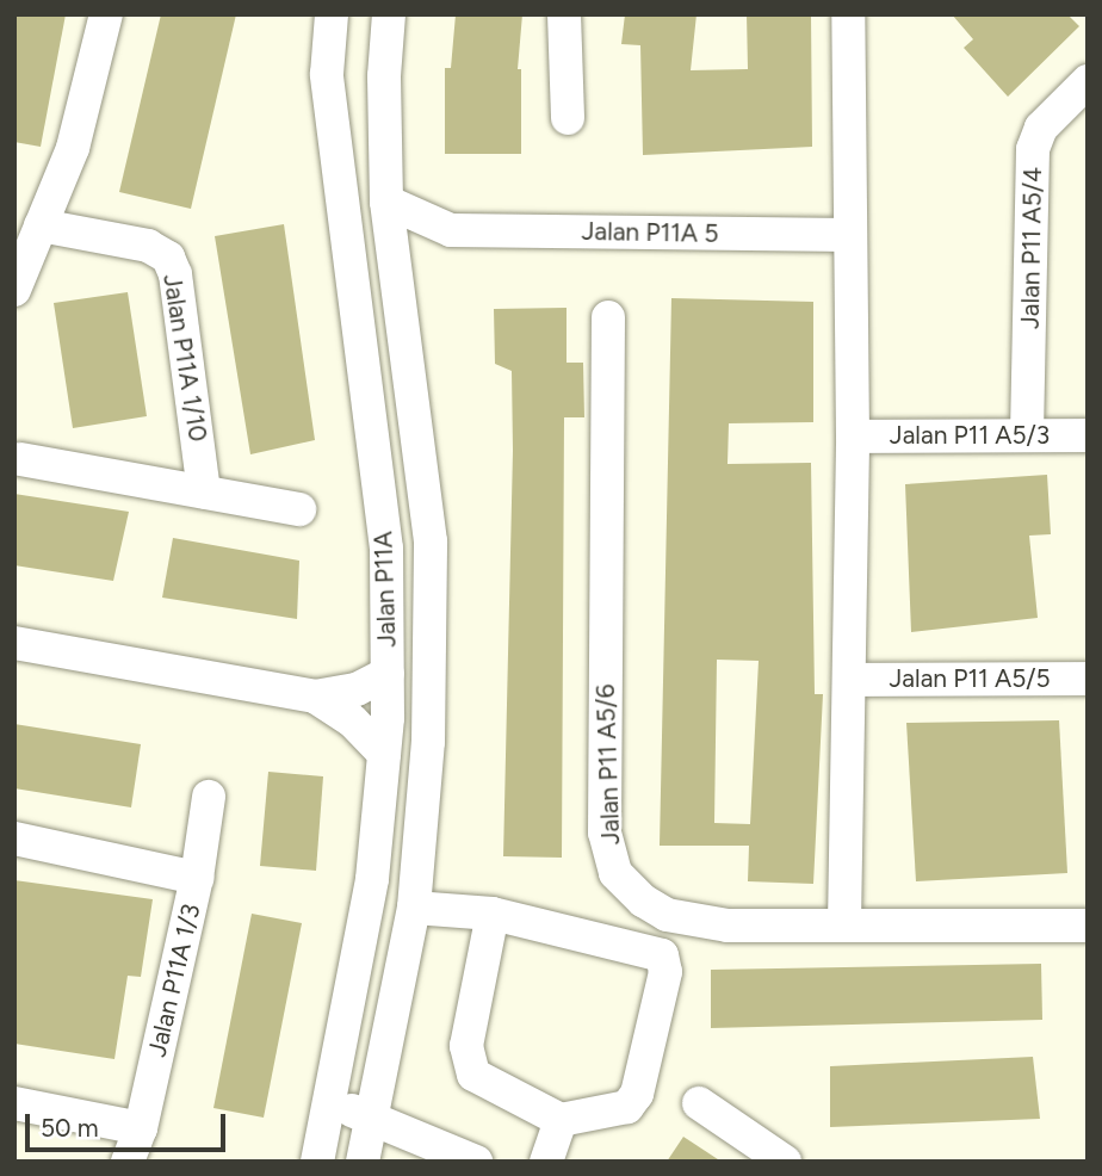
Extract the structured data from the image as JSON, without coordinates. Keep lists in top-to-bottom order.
{
  "streets": {
    "street": [
      "Jalan P11A 5",
      "Jalan P11 A5/4",
      "Jalan P11A 1/10",
      "Jalan P11 A5/3",
      "Jalan P11A",
      "Jalan P11 A5/5",
      "Jalan P11 A5/6",
      "Jalan P11A 1/3"
    ]
  },
  "crossings": [
    ["Jalan P11A 5", "Jalan P11A"],
    ["Jalan P11 A5/4", "Jalan P11 A5/3"]
  ],
  "scale_bar": "50 m"
}
